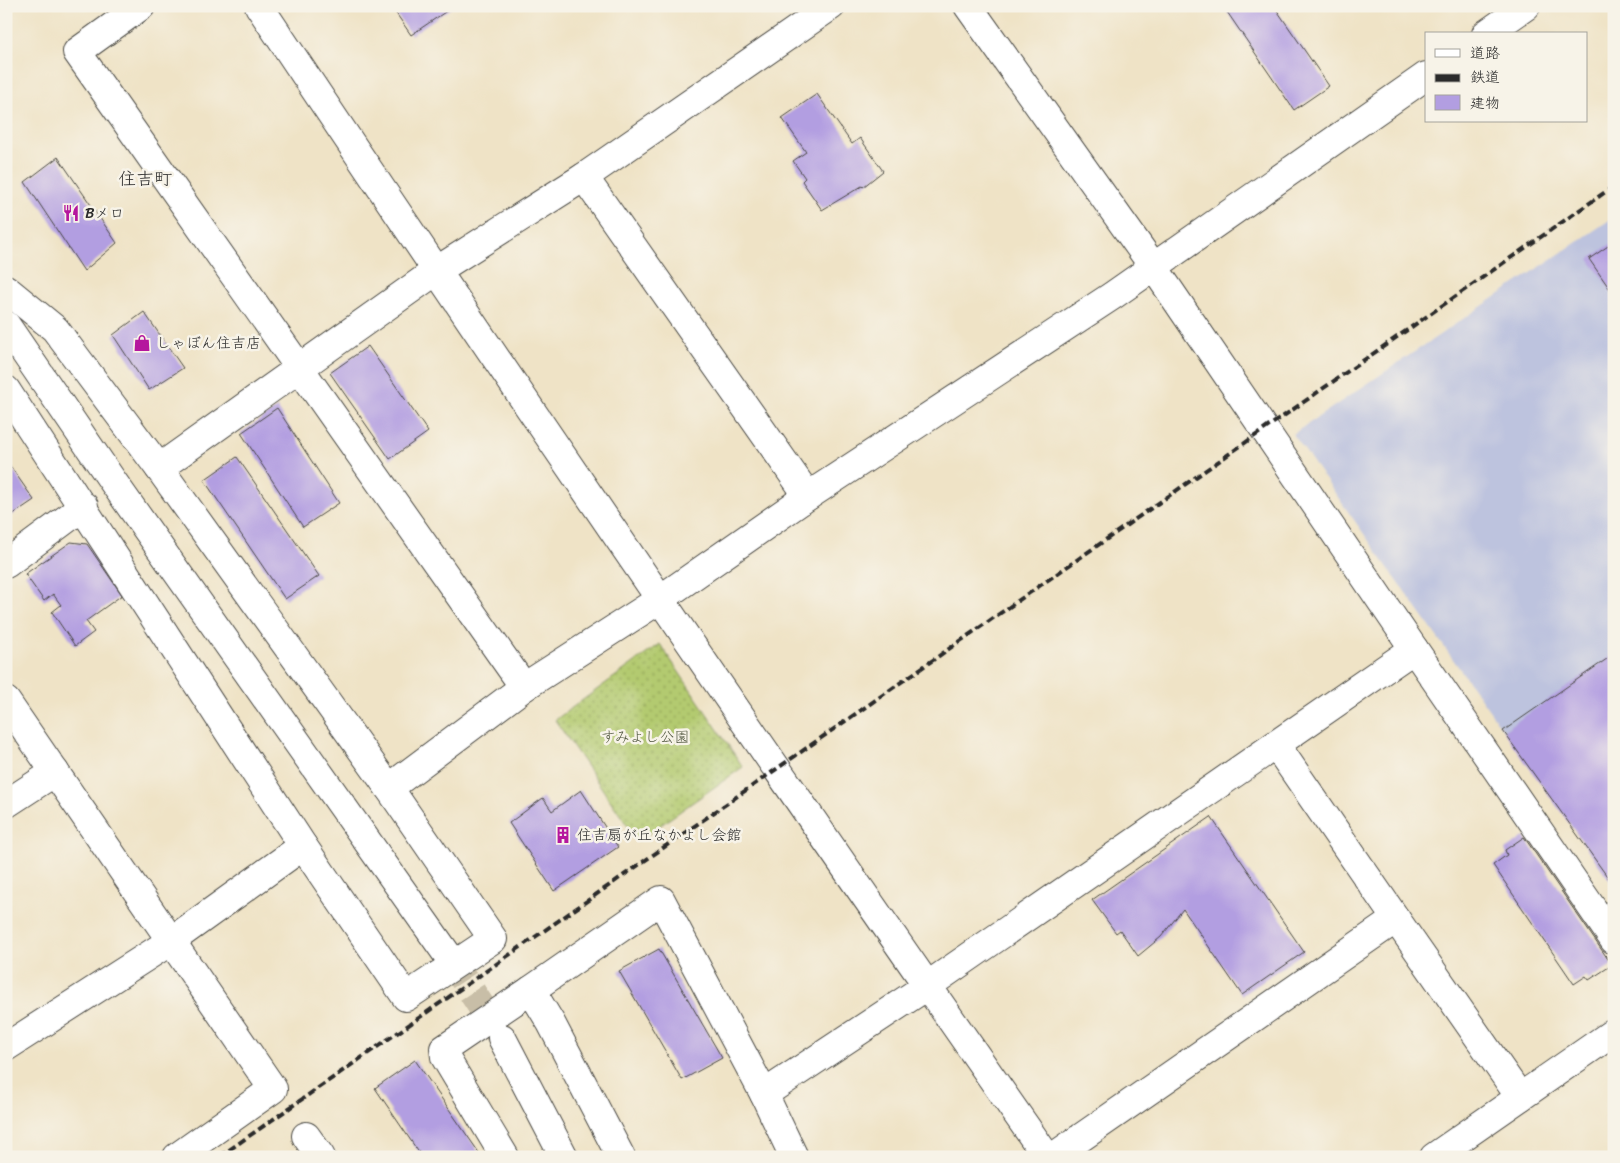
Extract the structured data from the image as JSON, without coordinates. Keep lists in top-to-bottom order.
{
  "districts": ["住吉町"],
  "parks": ["すみよし公園"],
  "places": {
    "restaurant": ["Bメロ"],
    "shop": ["しゃぼん住吉店"],
    "building": ["住吉扇が丘なかよし会館"]
  },
  "legend": ["道路", "鉄道", "建物"]
}
